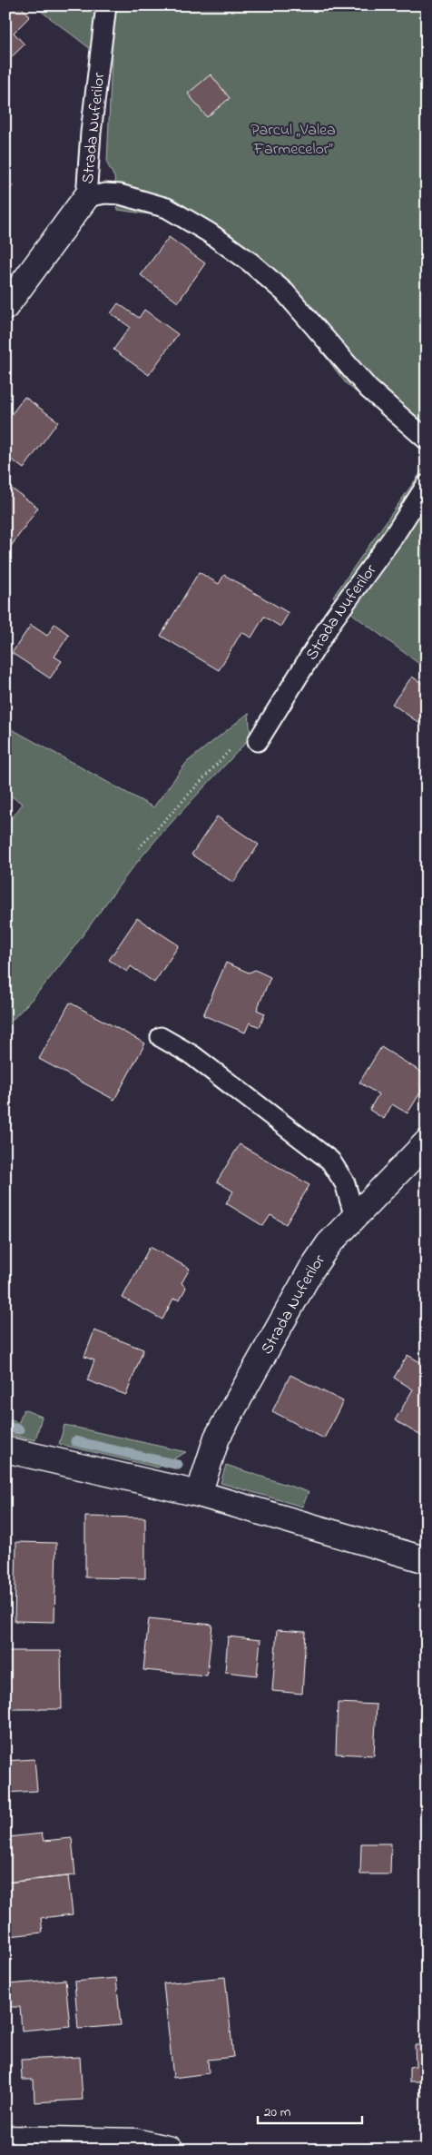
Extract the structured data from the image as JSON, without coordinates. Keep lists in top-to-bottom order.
{
  "streets": {
    "street": ["Strada Nuferilor"]
  },
  "parks": ["Parcul „Valea Farmecelor”"],
  "scale_bar": "20 m"
}
